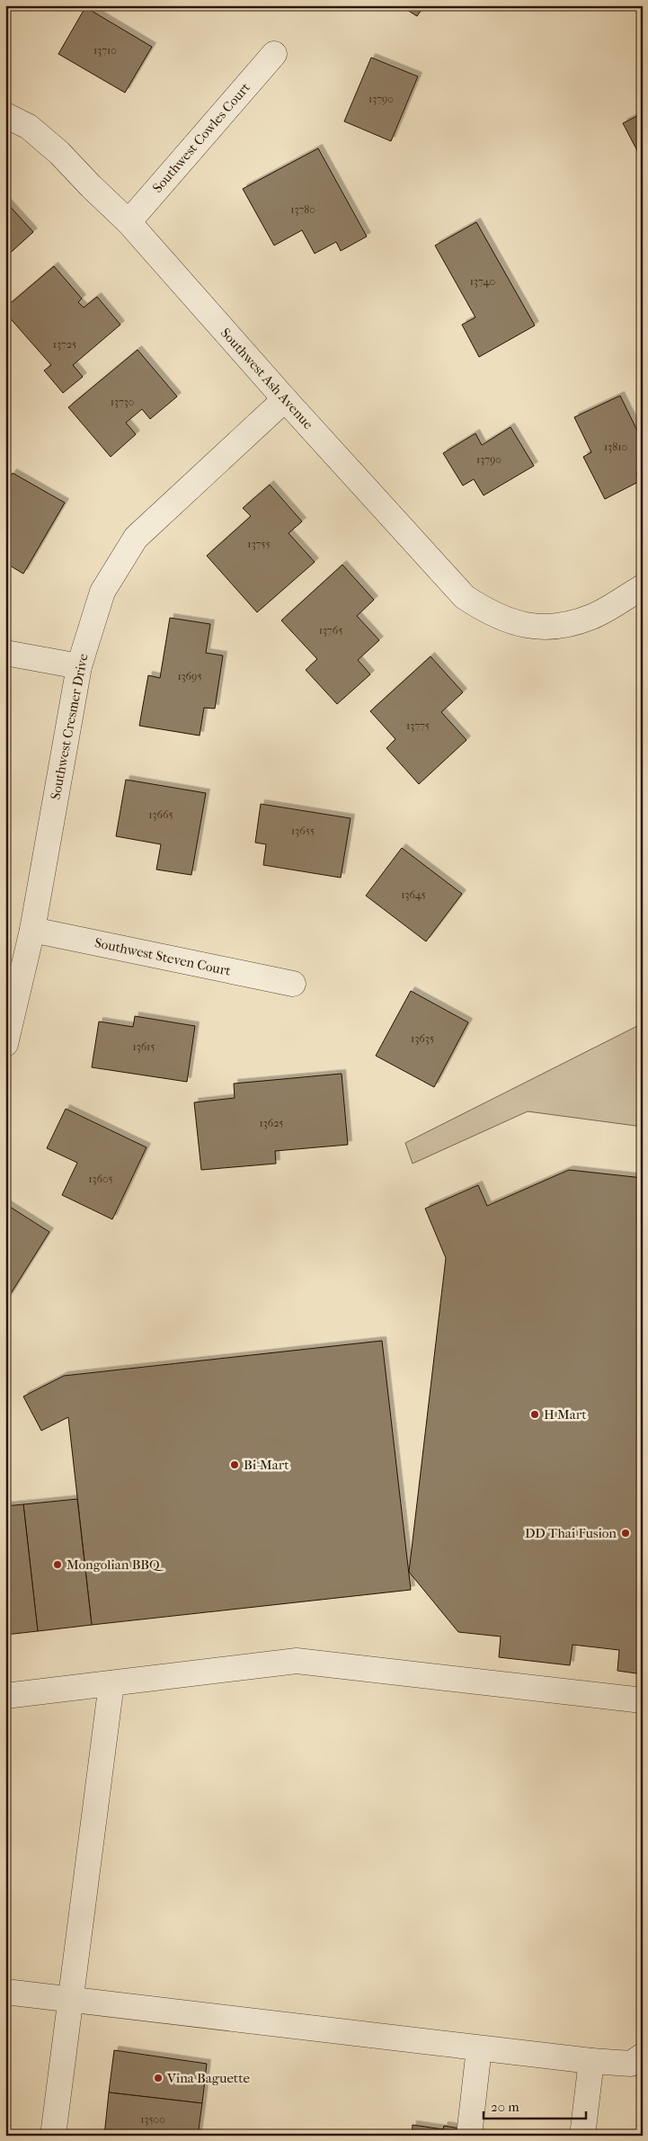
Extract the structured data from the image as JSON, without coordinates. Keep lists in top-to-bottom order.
{
  "streets": {
    "street": [
      "Southwest Cowles Court",
      "Southwest Ash Avenue",
      "Southwest Cresmer Drive",
      "Southwest Steven Court"
    ]
  },
  "crossings": [
    ["Southwest Cowles Court", "Southwest Ash Avenue"],
    ["Southwest Ash Avenue", "Southwest Cresmer Drive"],
    ["Southwest Cresmer Drive", "Southwest Steven Court"]
  ],
  "places": [
    "H Mart",
    "Bi-Mart",
    "DD Thai Fusion",
    "Mongolian BBQ",
    "Vina Baguette"
  ],
  "house_numbers": [
    "13710",
    "13790",
    "13780",
    "13740",
    "13725",
    "13730",
    "13810",
    "13790",
    "13755",
    "13765",
    "13695",
    "13775",
    "13665",
    "13655",
    "13645",
    "13635",
    "13615",
    "13625",
    "13605",
    "13500"
  ],
  "scale_bar": "20 m"
}
